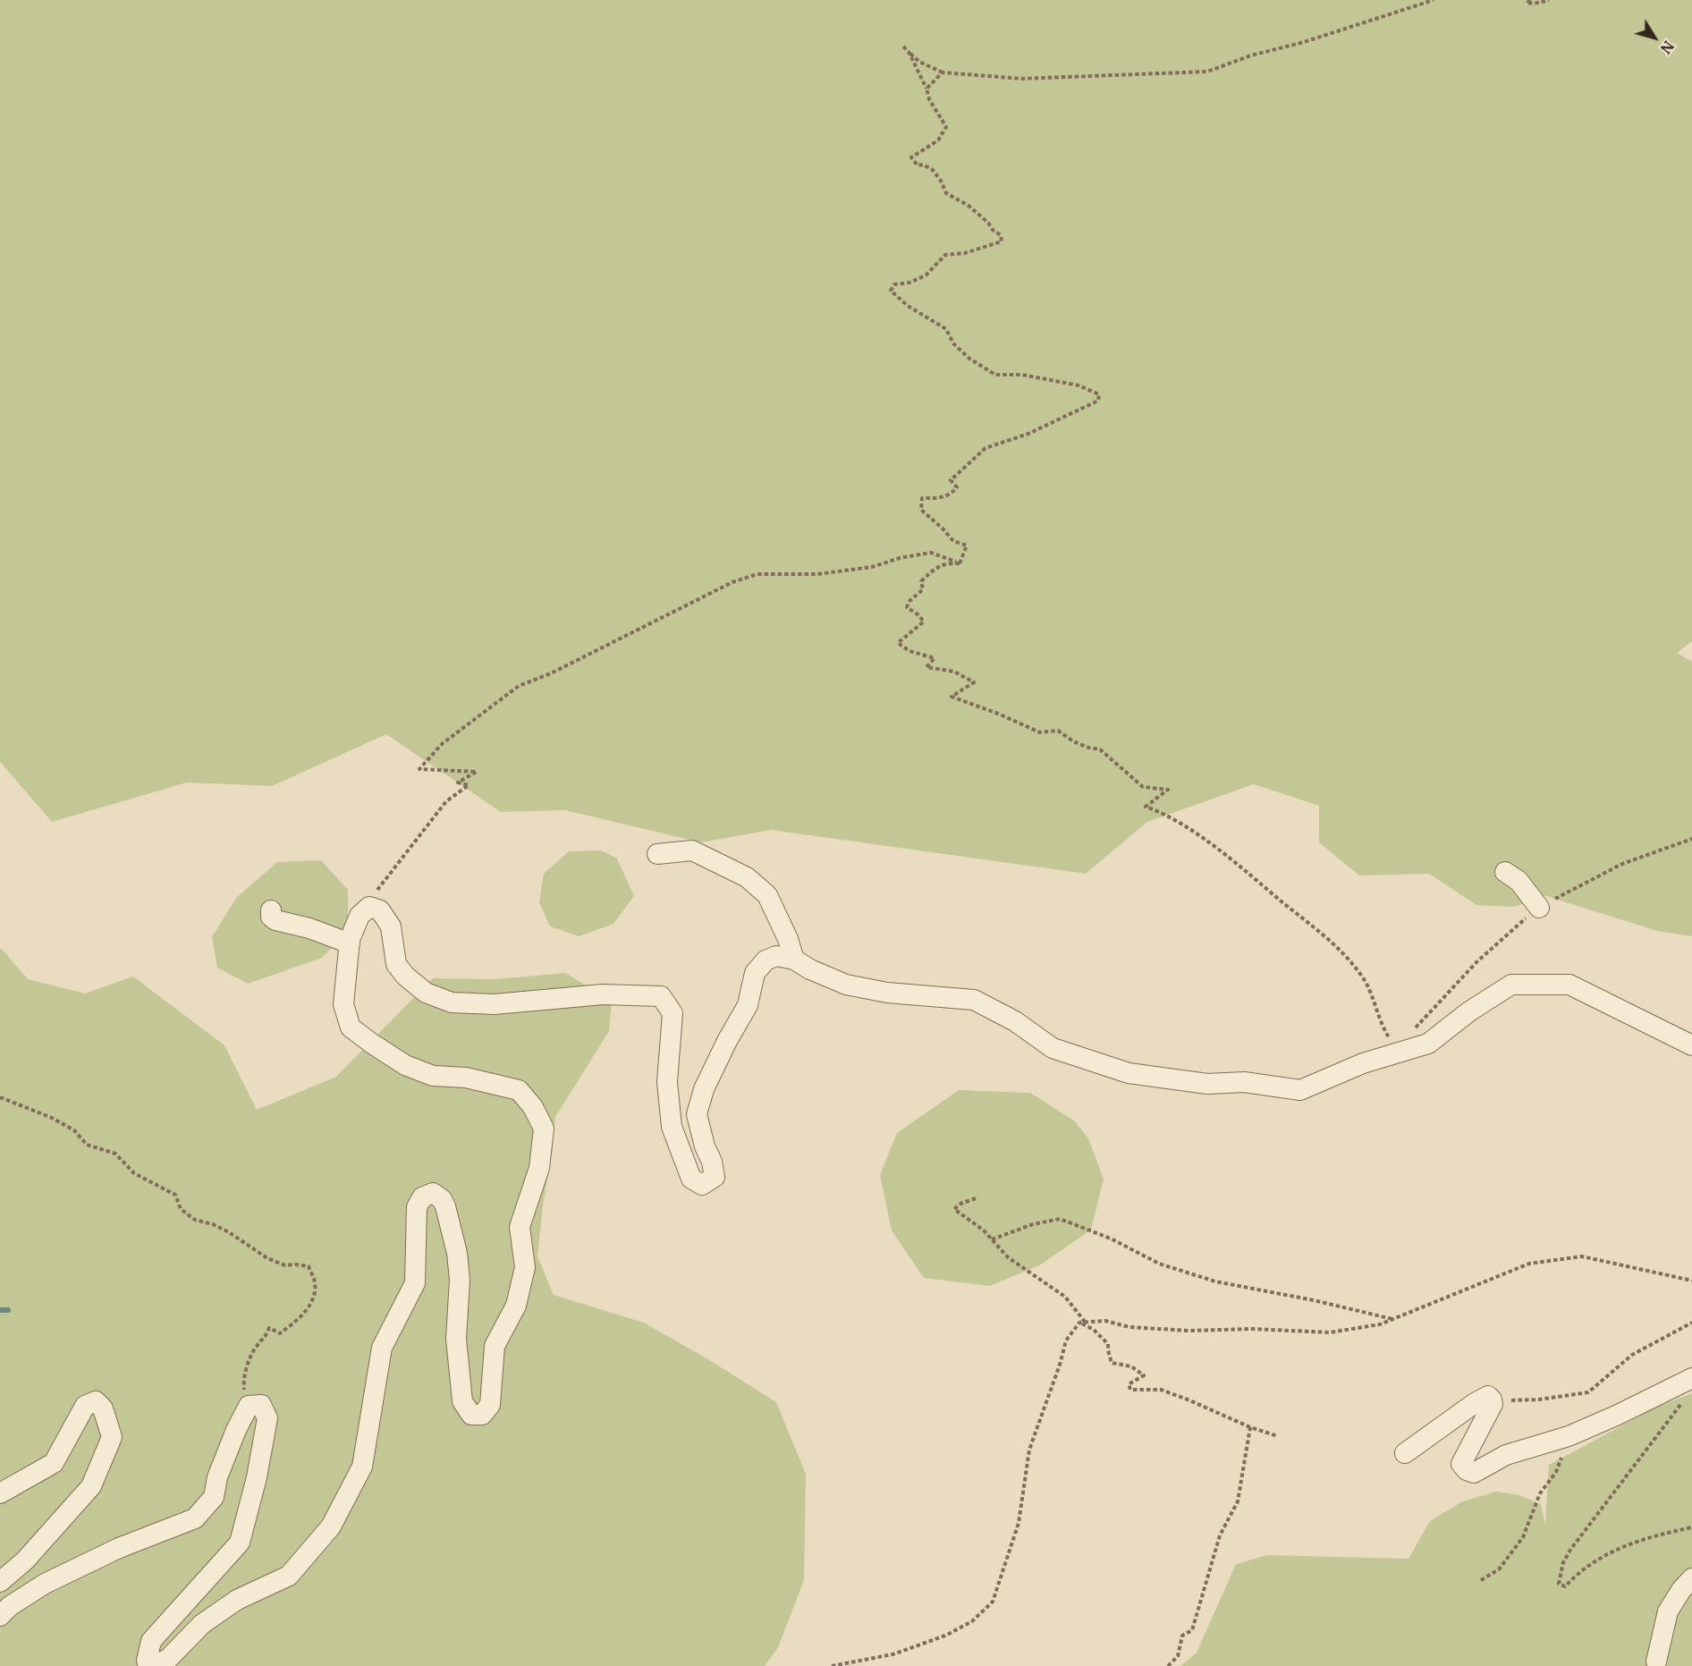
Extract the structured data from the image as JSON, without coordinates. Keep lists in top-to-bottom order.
{
  "north": "bottom right"
}
